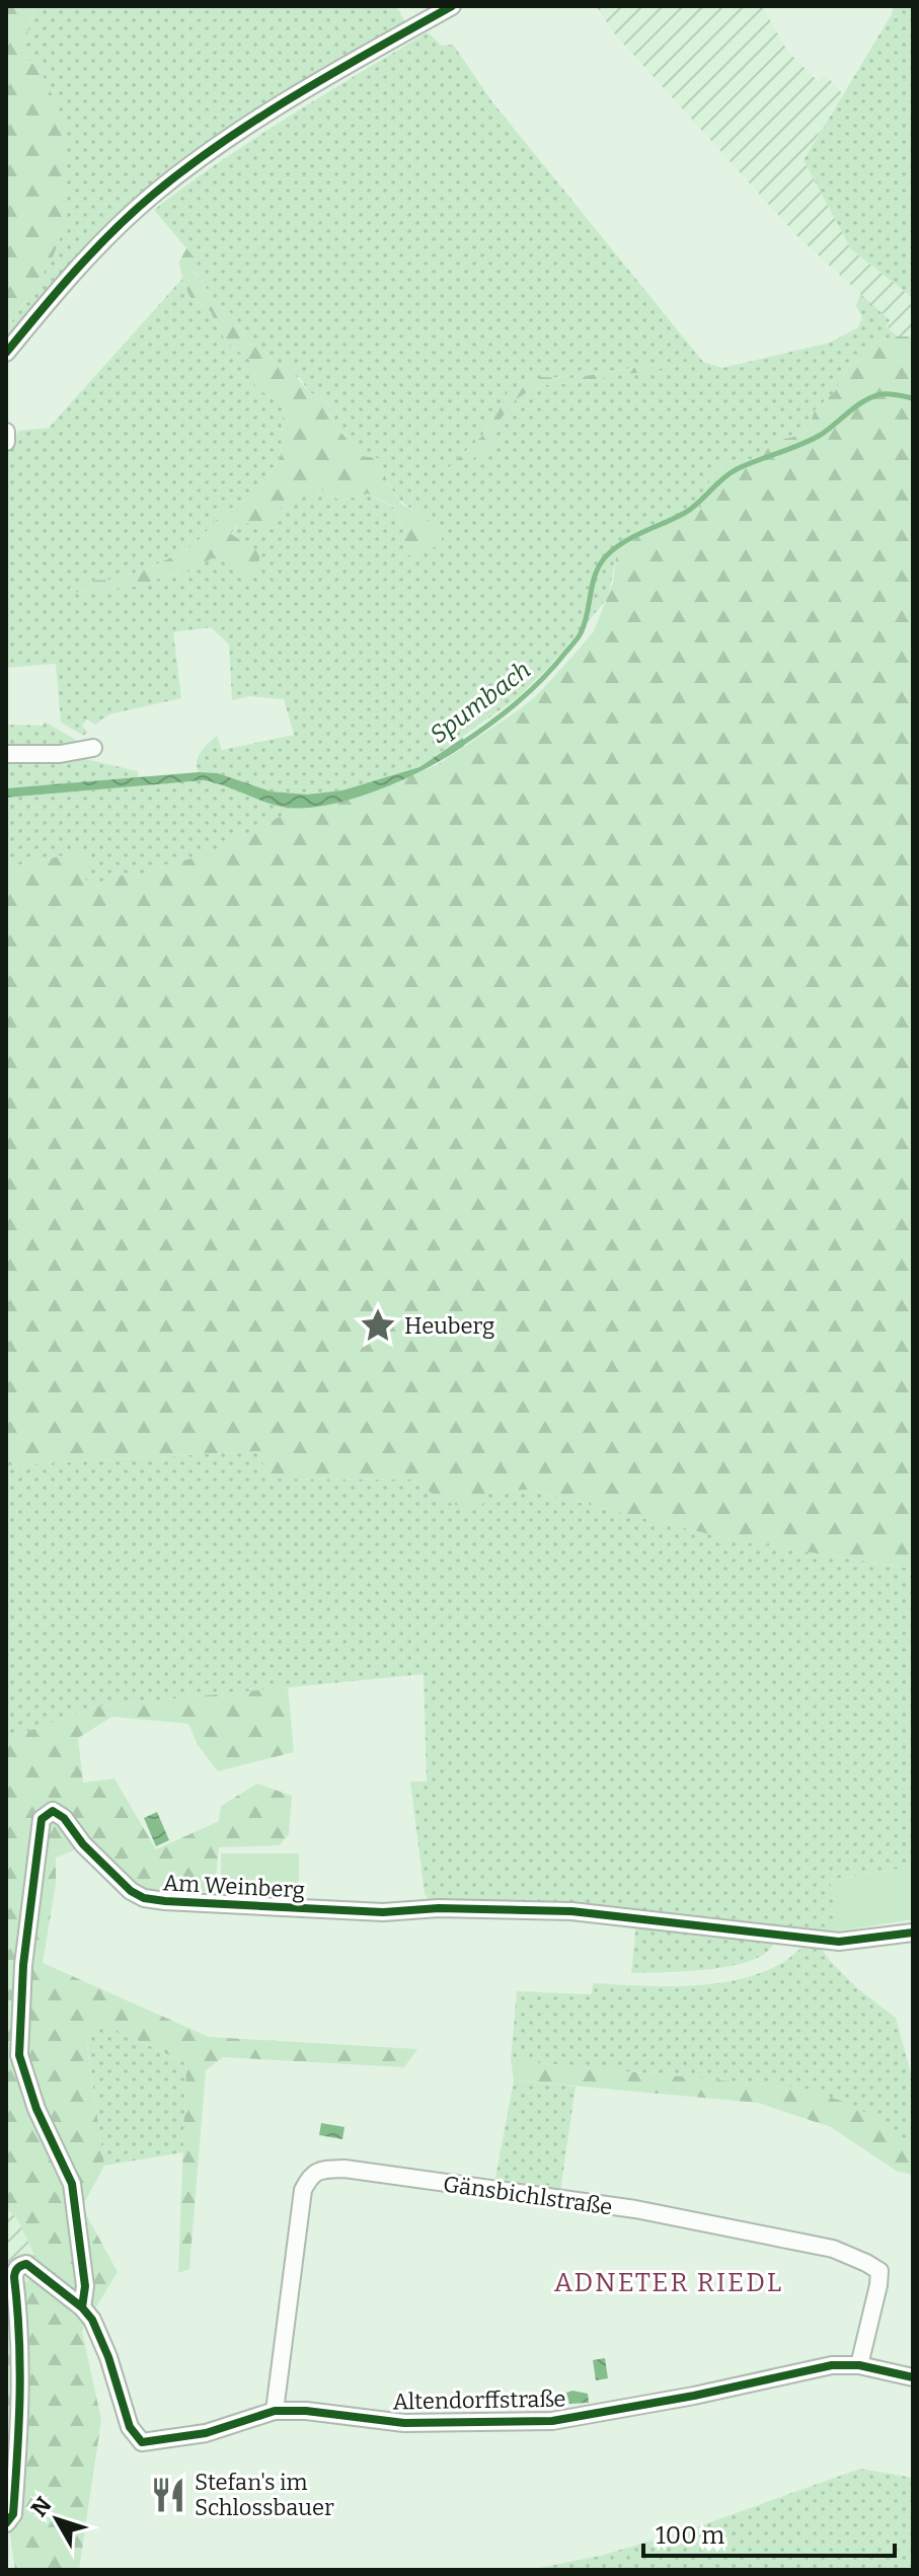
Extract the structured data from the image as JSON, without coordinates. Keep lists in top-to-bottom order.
{
  "streets": {
    "street": ["Am Weinberg", "Gänsbichlstraße", "Altendorffstraße"]
  },
  "crossings": [
    ["Am Weinberg", "Altendorffstraße"],
    ["Gänsbichlstraße", "Altendorffstraße"]
  ],
  "districts": ["ADNETER RIEDL"],
  "water": ["Spumbach"],
  "places": {
    "place": ["Heuberg"],
    "restaurant": ["Stefan's im Schlossbauer"]
  },
  "scale_bar": "100 m",
  "north": "top left"
}
